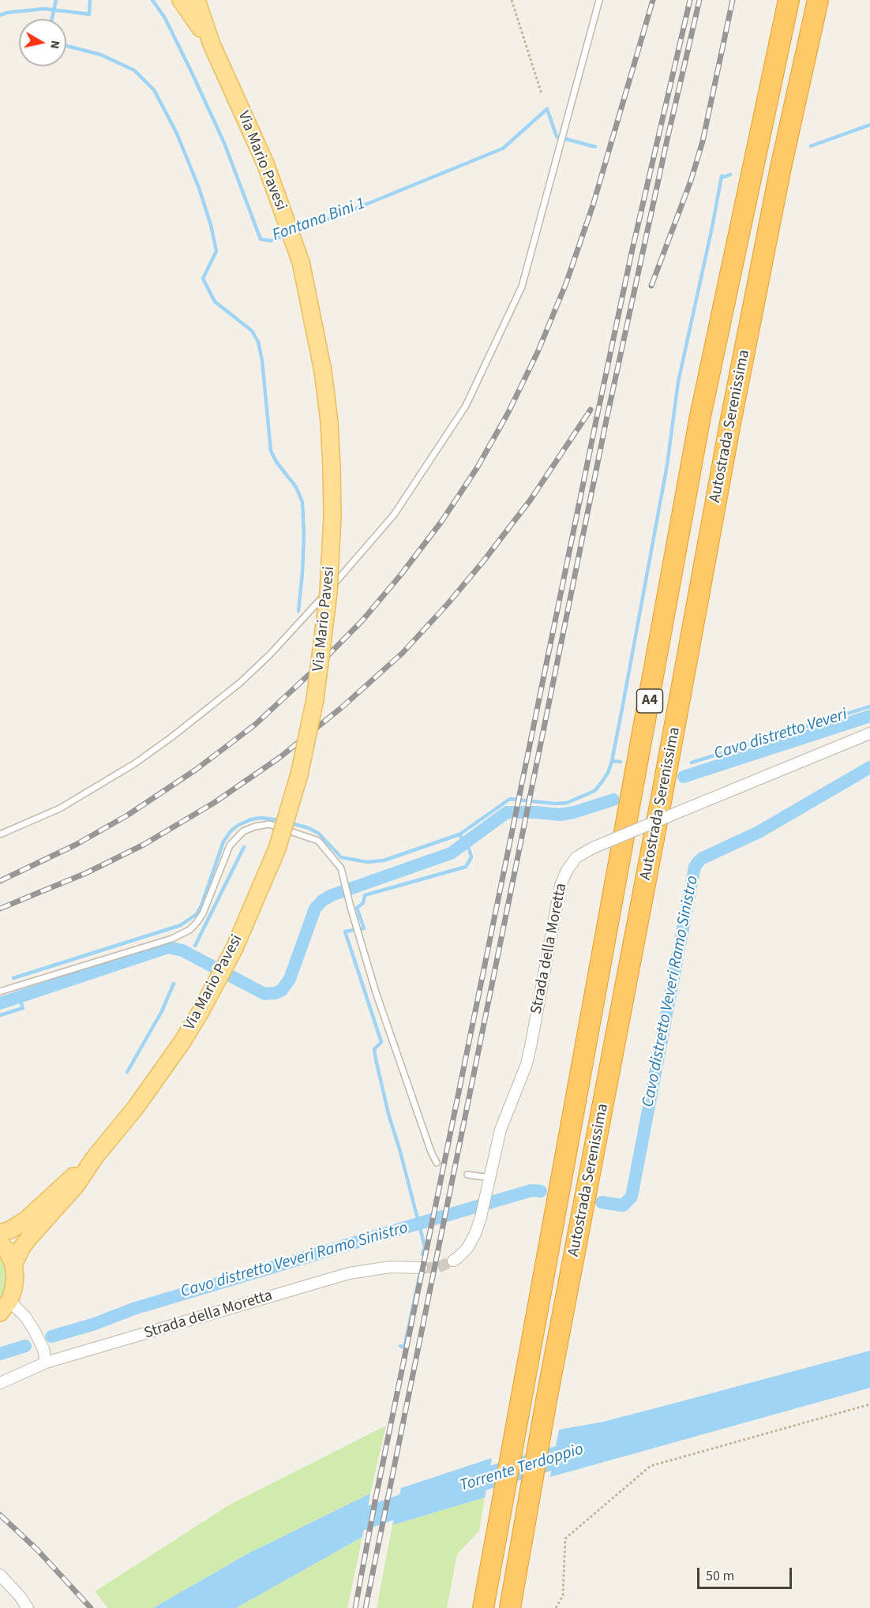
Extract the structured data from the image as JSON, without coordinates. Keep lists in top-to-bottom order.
{
  "streets": {
    "highway": ["Autostrada Serenissima", "A4"],
    "main road": ["Via Mario Pavesi"],
    "street": ["Strada della Moretta"]
  },
  "water": [
    "Fontana Bini 1",
    "Cavo distretto Veveri",
    "Cavo distretto Veveri Ramo Sinistro",
    "Torrente Terdoppio"
  ],
  "scale_bar": "50 m",
  "north": "right"
}
